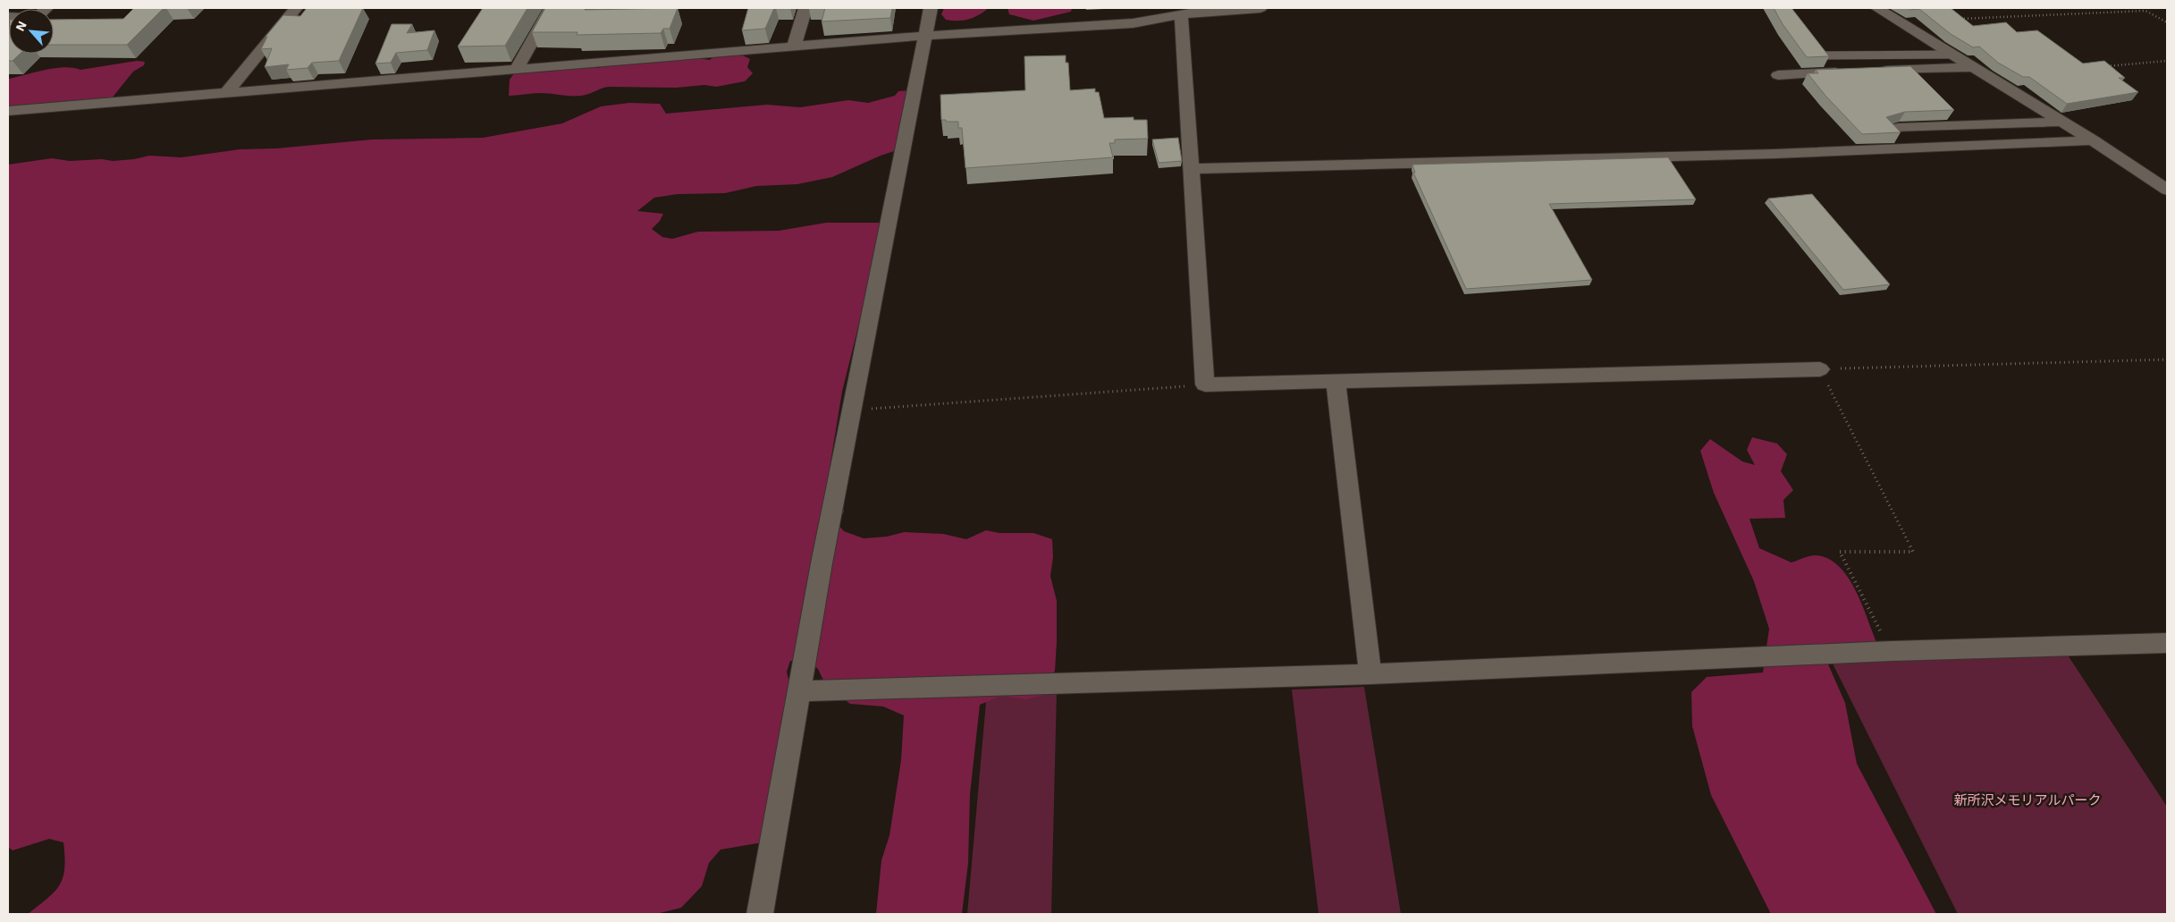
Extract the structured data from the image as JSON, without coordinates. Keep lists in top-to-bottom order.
{
  "parks": ["新所沢メモリアルパーク"],
  "north": "top left"
}
